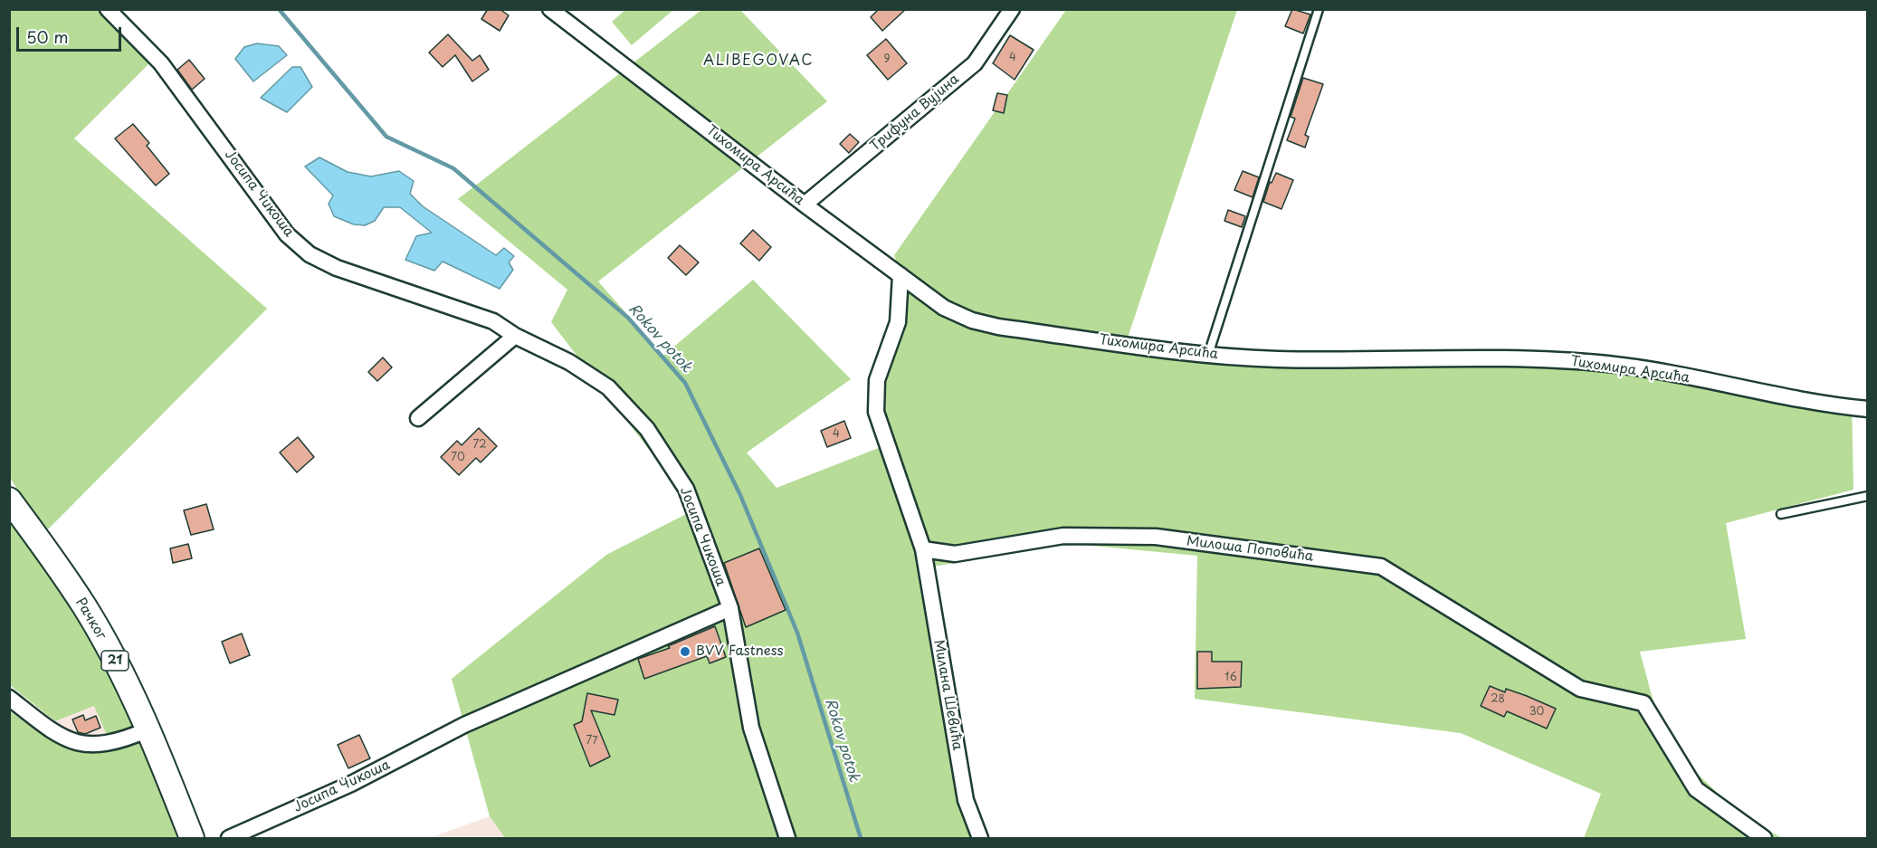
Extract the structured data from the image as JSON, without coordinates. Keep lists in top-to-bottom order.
{
  "streets": {
    "main road": ["Рачког", "21"],
    "street": [
      "Трифуна Вујина",
      "Тихомира Арсића",
      "Јосипа Чикоша",
      "Милоша Поповића",
      "Милана Шевића"
    ]
  },
  "crossings": [
    ["Трифуна Вујина", "Тихомира Арсића"],
    ["Милоша Поповића", "Милана Шевића"]
  ],
  "districts": ["ALIBEGOVAC"],
  "water": ["Rokov potok"],
  "places": ["BVV Fastness"],
  "house_numbers": [
    "4",
    "9",
    "4",
    "72",
    "70",
    "16",
    "28",
    "30",
    "77"
  ],
  "scale_bar": "50 m"
}
